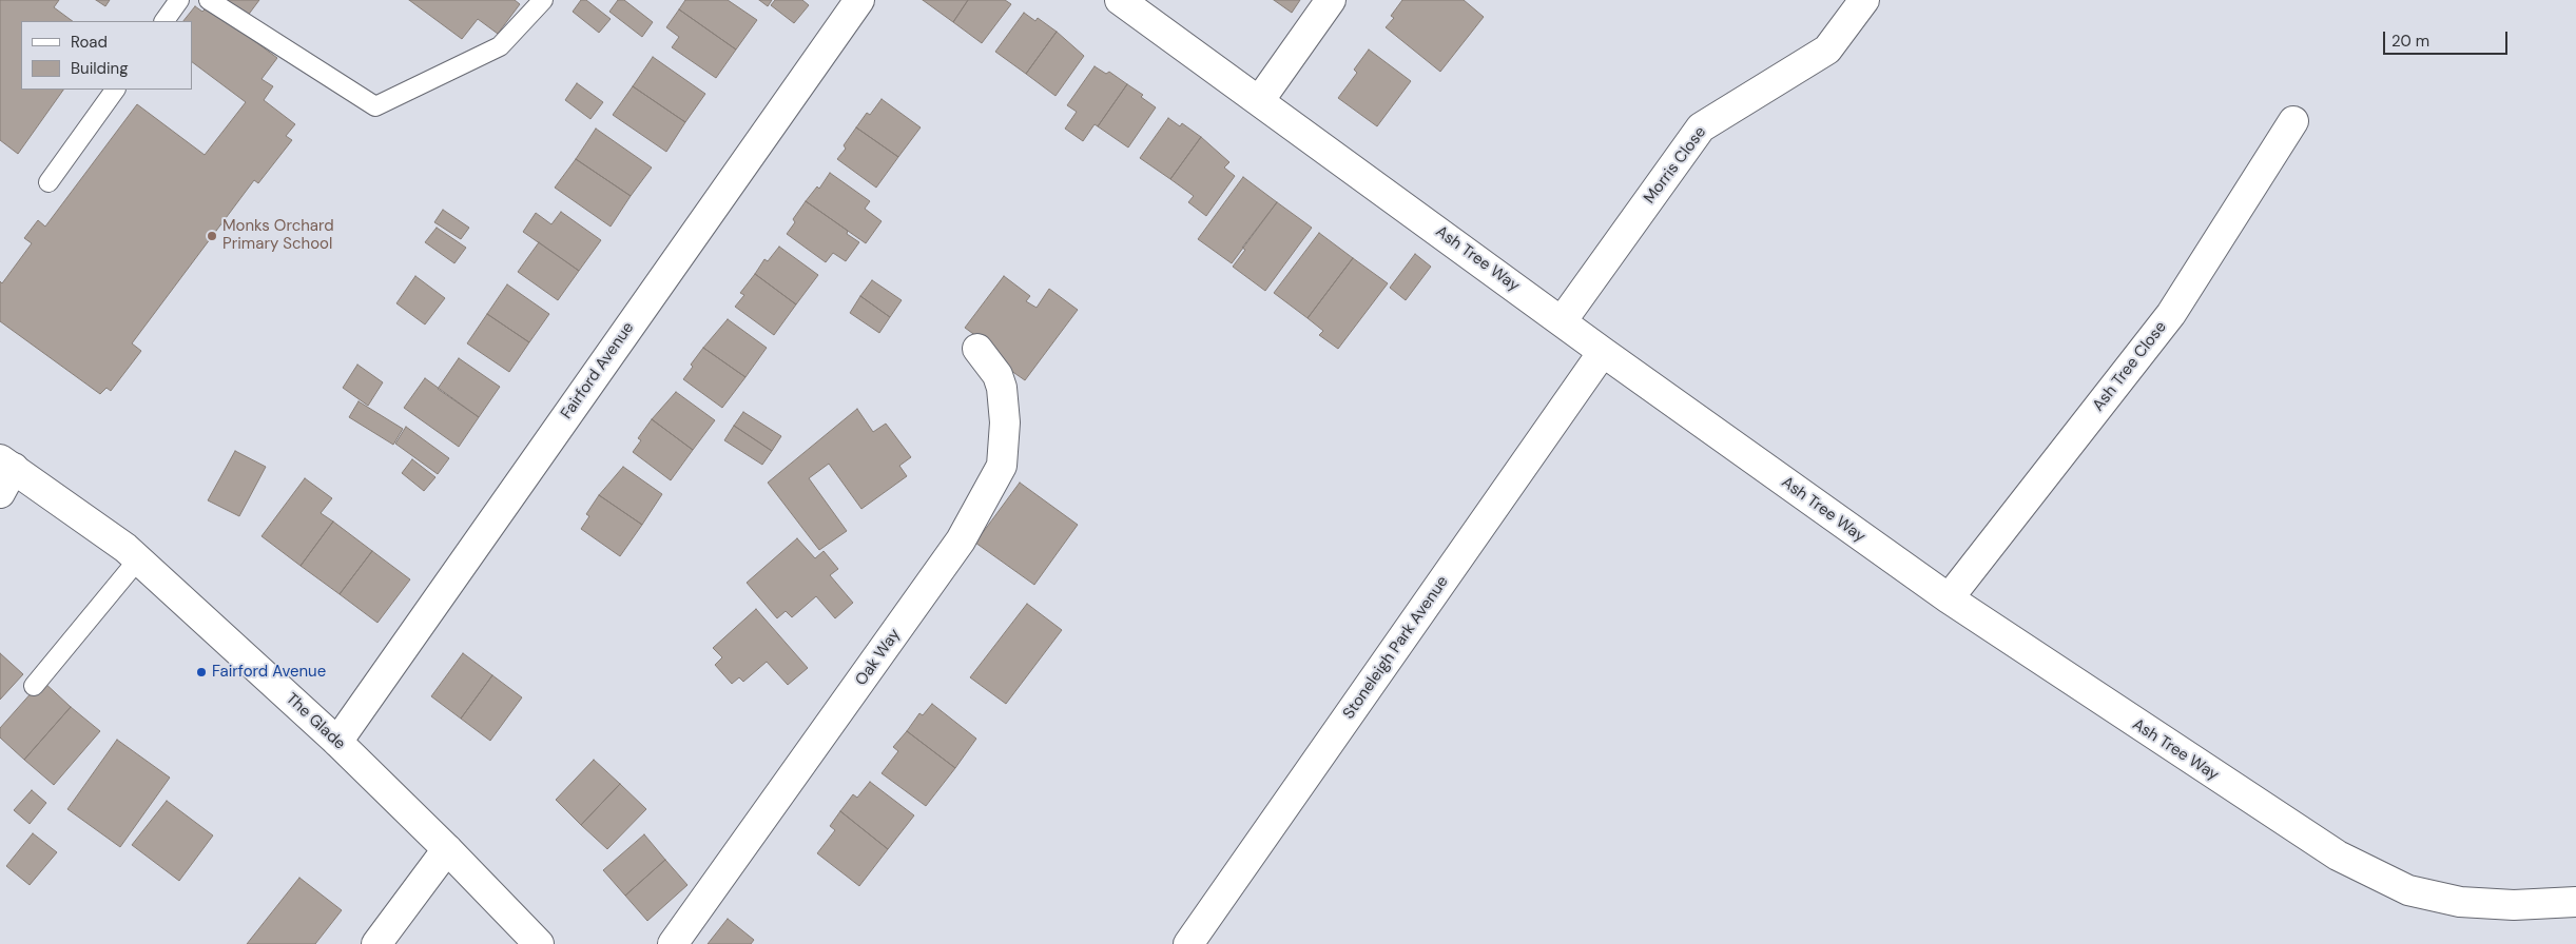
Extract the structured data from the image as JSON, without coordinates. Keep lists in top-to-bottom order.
{
  "streets": {
    "street": [
      "Morris Close",
      "Ash Tree Way",
      "Ash Tree Close",
      "Fairford Avenue",
      "Stoneleigh Park Avenue",
      "Oak Way",
      "The Glade"
    ]
  },
  "crossings": [
    ["Morris Close", "Ash Tree Way"],
    ["Ash Tree Way", "Ash Tree Close"],
    ["Ash Tree Way", "Stoneleigh Park Avenue"],
    ["Fairford Avenue", "The Glade"]
  ],
  "places": ["Monks Orchard Primary School", "Fairford Avenue"],
  "legend": ["Road", "Building"],
  "scale_bar": "20 m"
}
